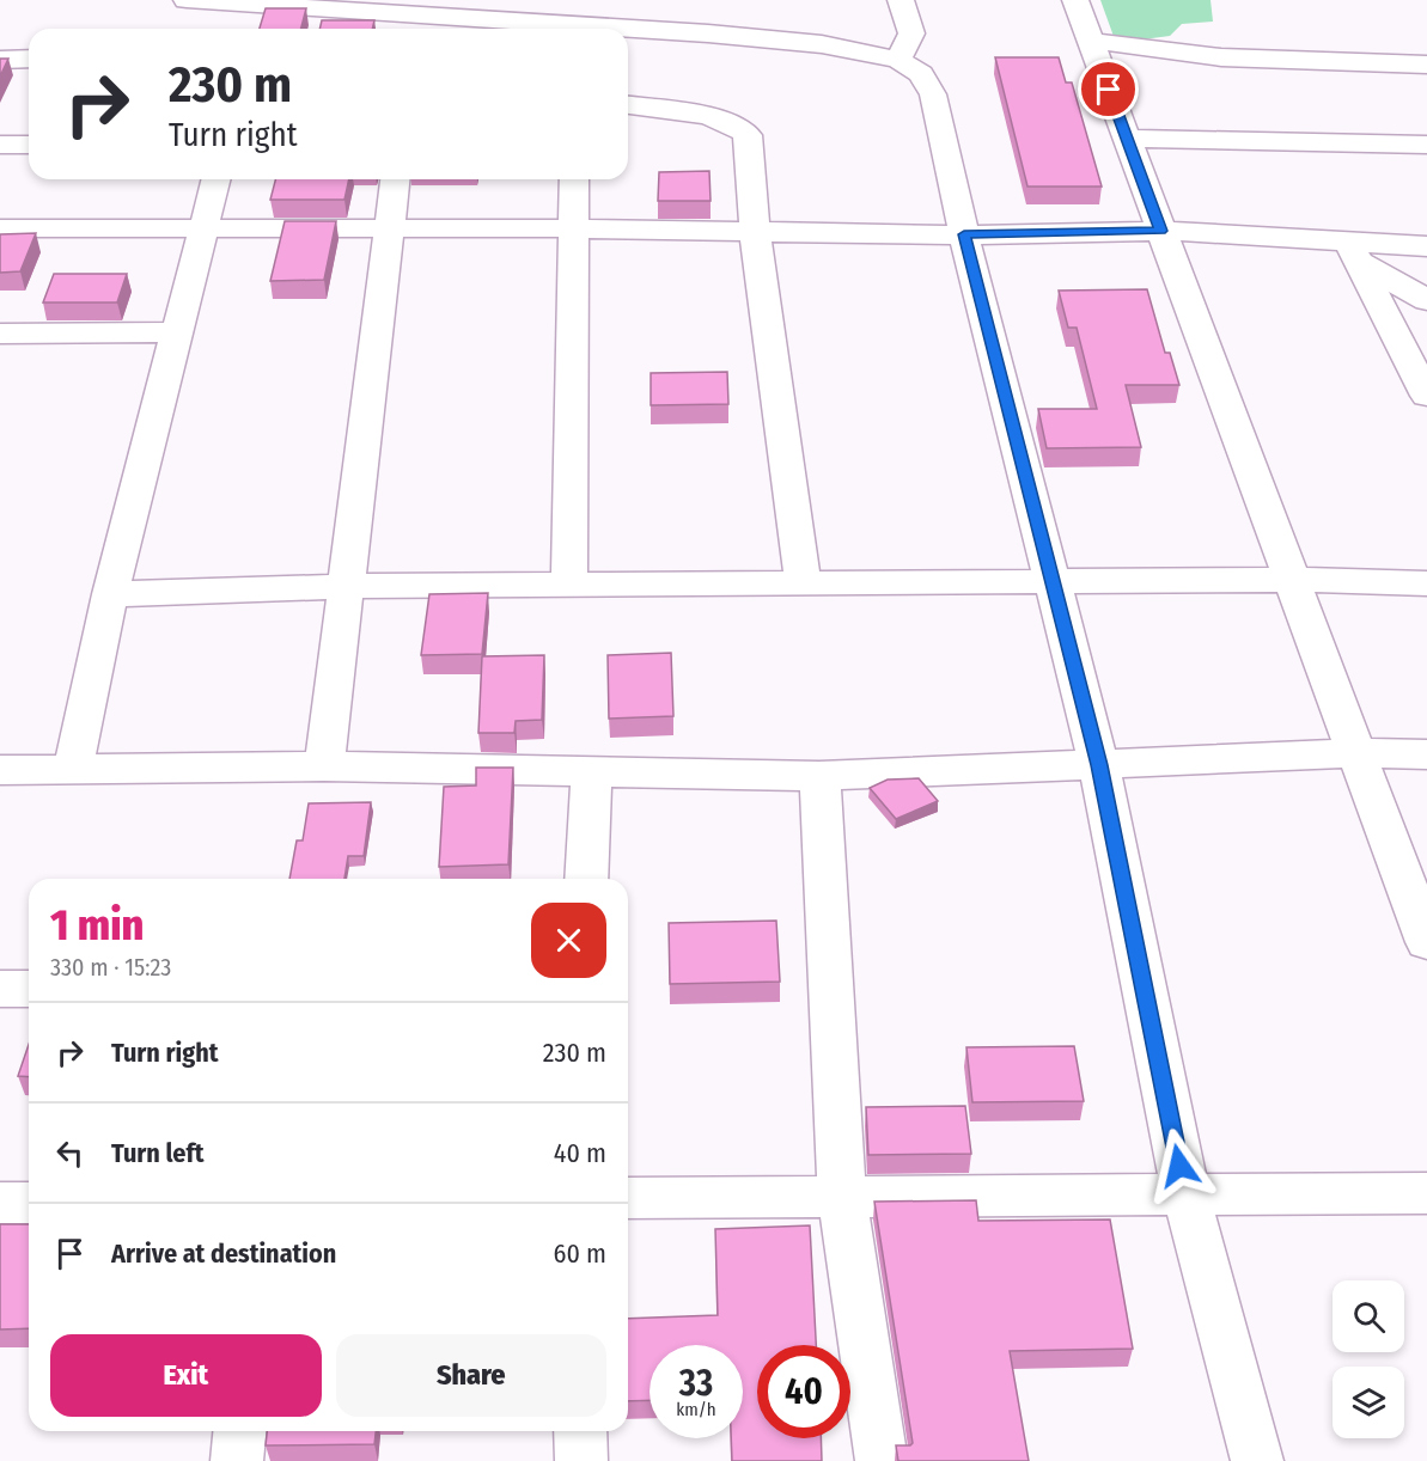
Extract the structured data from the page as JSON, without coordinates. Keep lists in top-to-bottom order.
{
  "page": {
    "turn": ["230 m", "Turn right"],
    "heading": ["1 min", "330 m · 15:23"],
    "list": [
      {
        "name": "Turn right",
        "value": "230 m"
      },
      {
        "name": "Turn left",
        "value": "40 m"
      },
      {
        "name": "Arrive at destination",
        "value": "60 m"
      }
    ],
    "buttons": ["Exit", "Share"],
    "speed": "33 km/h",
    "limit": "40"
  }
}
